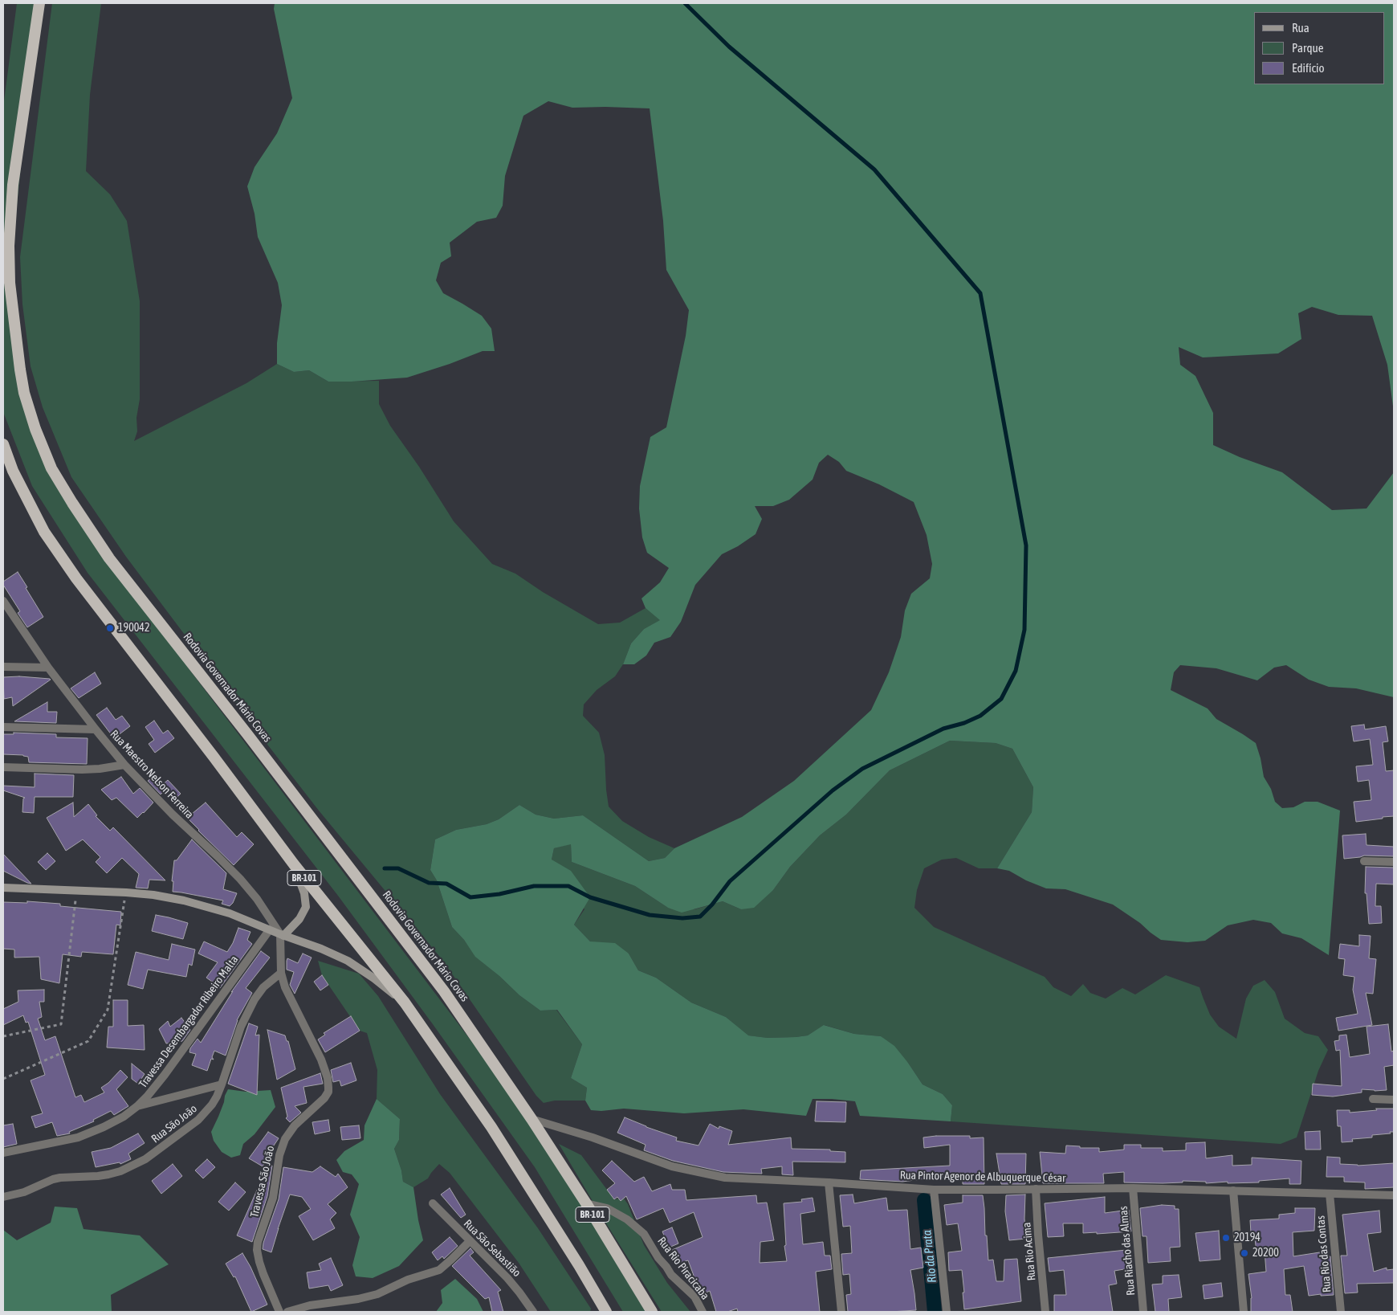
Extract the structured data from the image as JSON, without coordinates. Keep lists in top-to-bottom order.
{
  "streets": {
    "highway": ["Rodovia Governador Mário Covas", "BR-101"],
    "street": [
      "Rua Maestro Nelson Ferreira",
      "Travessa Desembargador Ribeiro Malta",
      "Rua São João",
      "Rua Pintor Agenor de Albuquerque César",
      "Travessa São João",
      "Rua São Sebastião",
      "Rua Riacho das Almas",
      "Rua Rio Acima",
      "Rua Rio das Contas",
      "Rua Rio Piracicaba"
    ]
  },
  "crossings": [
    ["Rodovia Governador Mário Covas", "Rua Pintor Agenor de Albuquerque César"],
    ["Rodovia Governador Mário Covas", "Rua Rio Piracicaba"],
    ["Rua Maestro Nelson Ferreira", "Travessa São João"],
    ["Rua São João", "Travessa São João"],
    ["Rua Pintor Agenor de Albuquerque César", "Rua Riacho das Almas"],
    ["Rua Pintor Agenor de Albuquerque César", "Rua Rio Acima"],
    ["Rua Pintor Agenor de Albuquerque César", "Rua Rio das Contas"]
  ],
  "water": ["Rio da Prata"],
  "places": ["190042", "20194", "20200"],
  "legend": ["Rua", "Parque", "Edifício"]
}
